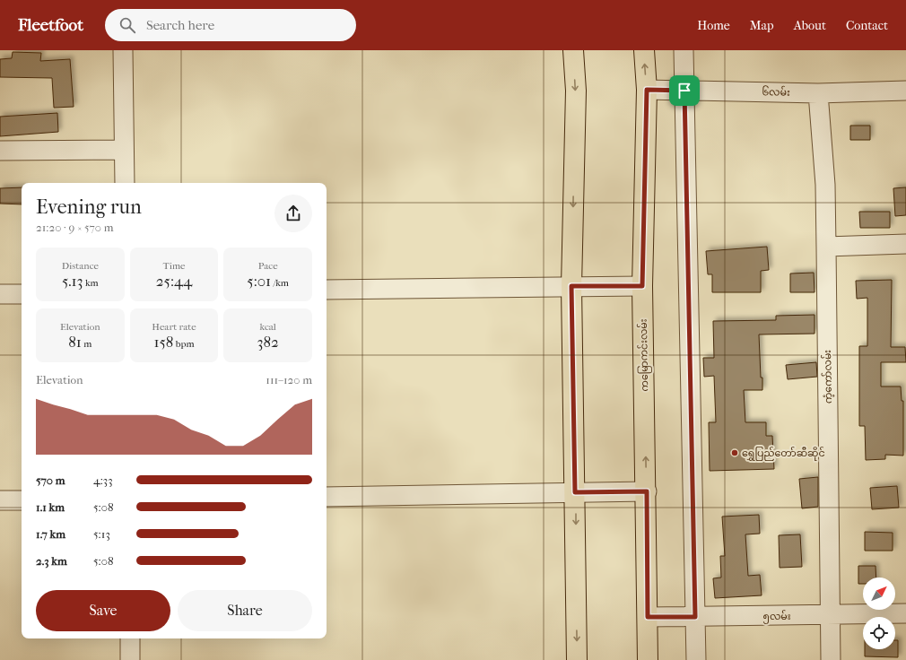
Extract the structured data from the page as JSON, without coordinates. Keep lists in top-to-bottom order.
{
  "streets": {
    "main road": ["ကမြောကင်းလမ်း"],
    "street": ["၆လမ်း", "ကံ့ကော်လမ်း", "၅လမ်း"]
  },
  "crossings": [
    ["၆လမ်း", "ကမြောကင်းလမ်း"],
    ["၆လမ်း", "ကံ့ကော်လမ်း"],
    ["ကမြောကင်းလမ်း", "၅လမ်း"],
    ["ကံ့ကော်လမ်း", "၅လမ်း"]
  ],
  "places": ["ရွှေပြည်တော်ဆီဆိုင်"],
  "north": "top right",
  "page": {
    "header": "Fleetfoot",
    "search": "Search here",
    "nav": [
      "Home",
      "Map",
      "About",
      "Contact"
    ],
    "heading": ["Evening run", "21:20 · 9 × 570 m"],
    "stats": [
      ["Distance", "5.13 km"],
      ["Time", "25:44"],
      ["Pace", "5:01 /km"],
      ["Elevation", "81 m"],
      ["Heart rate", "158 bpm"],
      ["kcal", "382"]
    ],
    "chart": ["Elevation", "111–120 m"],
    "list": [
      {
        "name": "570 m",
        "note": "4:33"
      },
      {
        "name": "1.1 km",
        "note": "5:08"
      },
      {
        "name": "1.7 km",
        "note": "5:13"
      },
      {
        "name": "2.3 km",
        "note": "5:08"
      }
    ],
    "buttons": ["Save", "Share"]
  }
}
